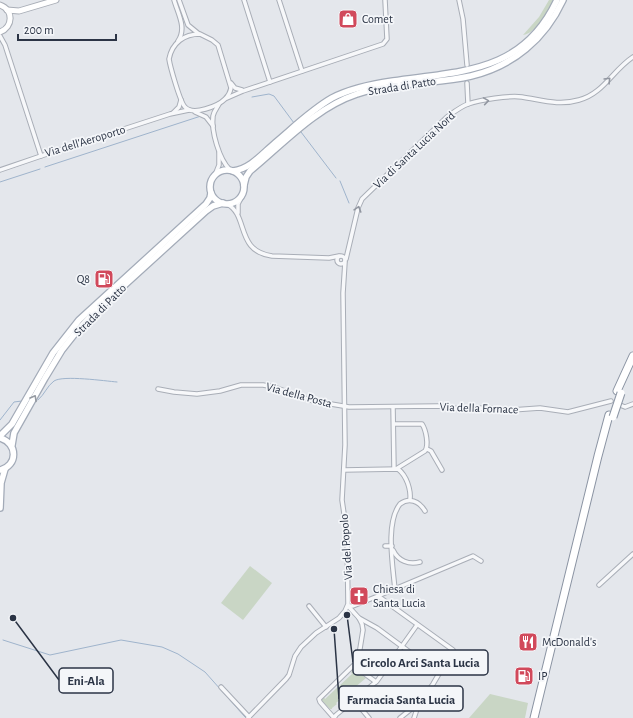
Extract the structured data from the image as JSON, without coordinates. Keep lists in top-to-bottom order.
{
  "streets": {
    "main road": ["Strada di Patto"],
    "street": [
      "Via dell'Aeroporto",
      "Via di Santa Lucia Nord",
      "Via della Posta",
      "Via della Fornace",
      "Via del Popolo"
    ]
  },
  "crossings": [
    ["Via di Santa Lucia Nord", "Via della Posta"],
    ["Via di Santa Lucia Nord", "Via della Fornace"],
    ["Via di Santa Lucia Nord", "Via del Popolo"],
    ["Via della Posta", "Via della Fornace"],
    ["Via della Posta", "Via del Popolo"],
    ["Via della Fornace", "Via del Popolo"]
  ],
  "one_way": ["Via di Santa Lucia Nord"],
  "places": {
    "shop": ["Comet"],
    "fuel station": ["Q8", "IP"],
    "church": ["Chiesa di Santa Lucia"],
    "other": ["Circolo Arci Santa Lucia", "Eni-Ala", "Farmacia Santa Lucia"],
    "restaurant": ["McDonald's"]
  },
  "scale_bar": "200 m"
}
